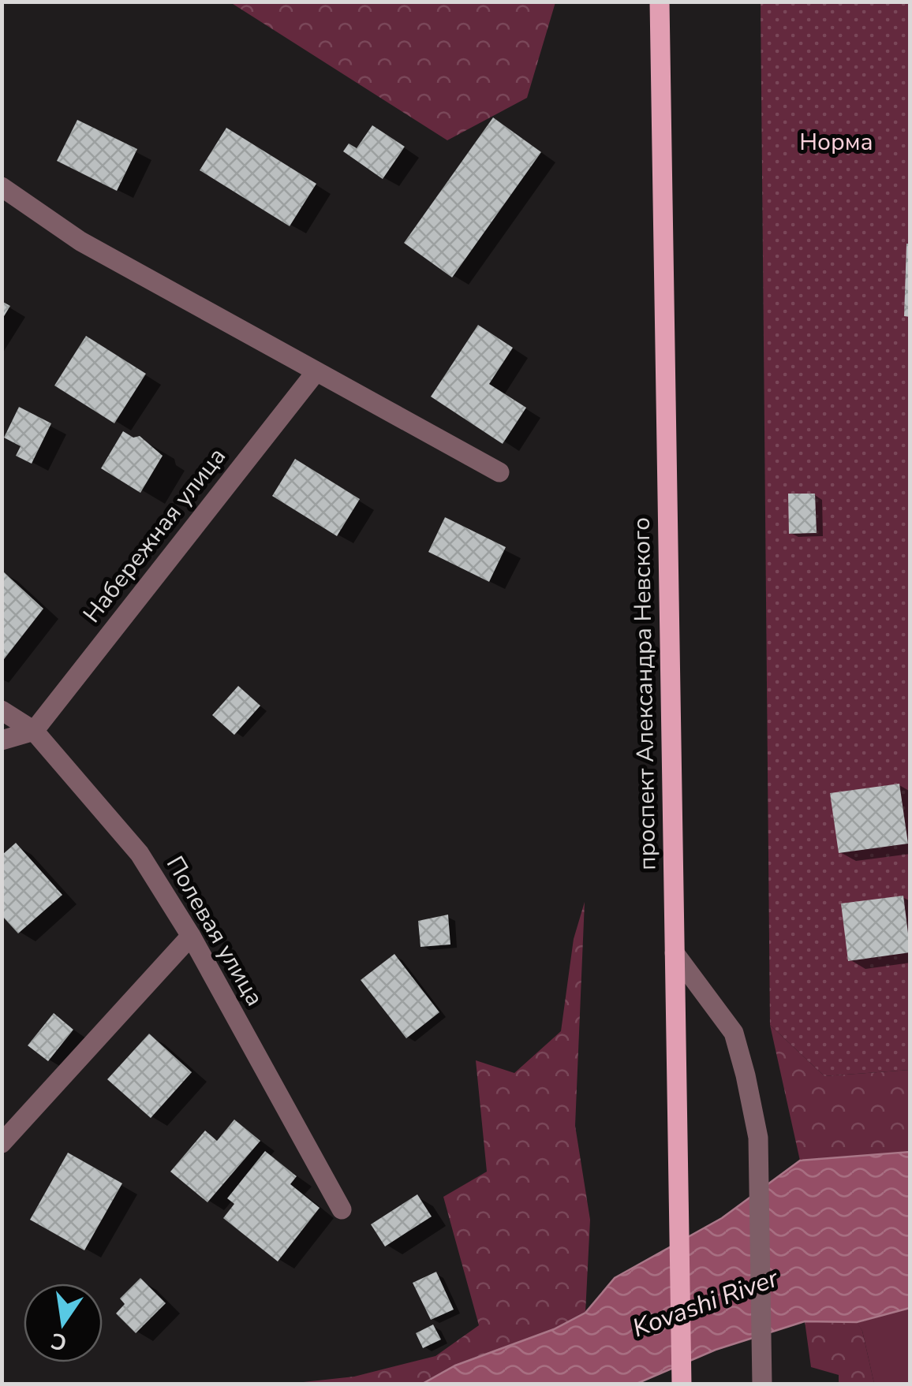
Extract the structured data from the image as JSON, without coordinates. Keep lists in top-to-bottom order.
{
  "streets": {
    "main road": ["проспект Александра Невского"],
    "street": ["Набережная улица", "Полевая улица"]
  },
  "crossings": [
    ["Набережная улица", "Полевая улица"]
  ],
  "water": ["Kovashi River"],
  "parks": ["Норма"],
  "north": "bottom"
}
